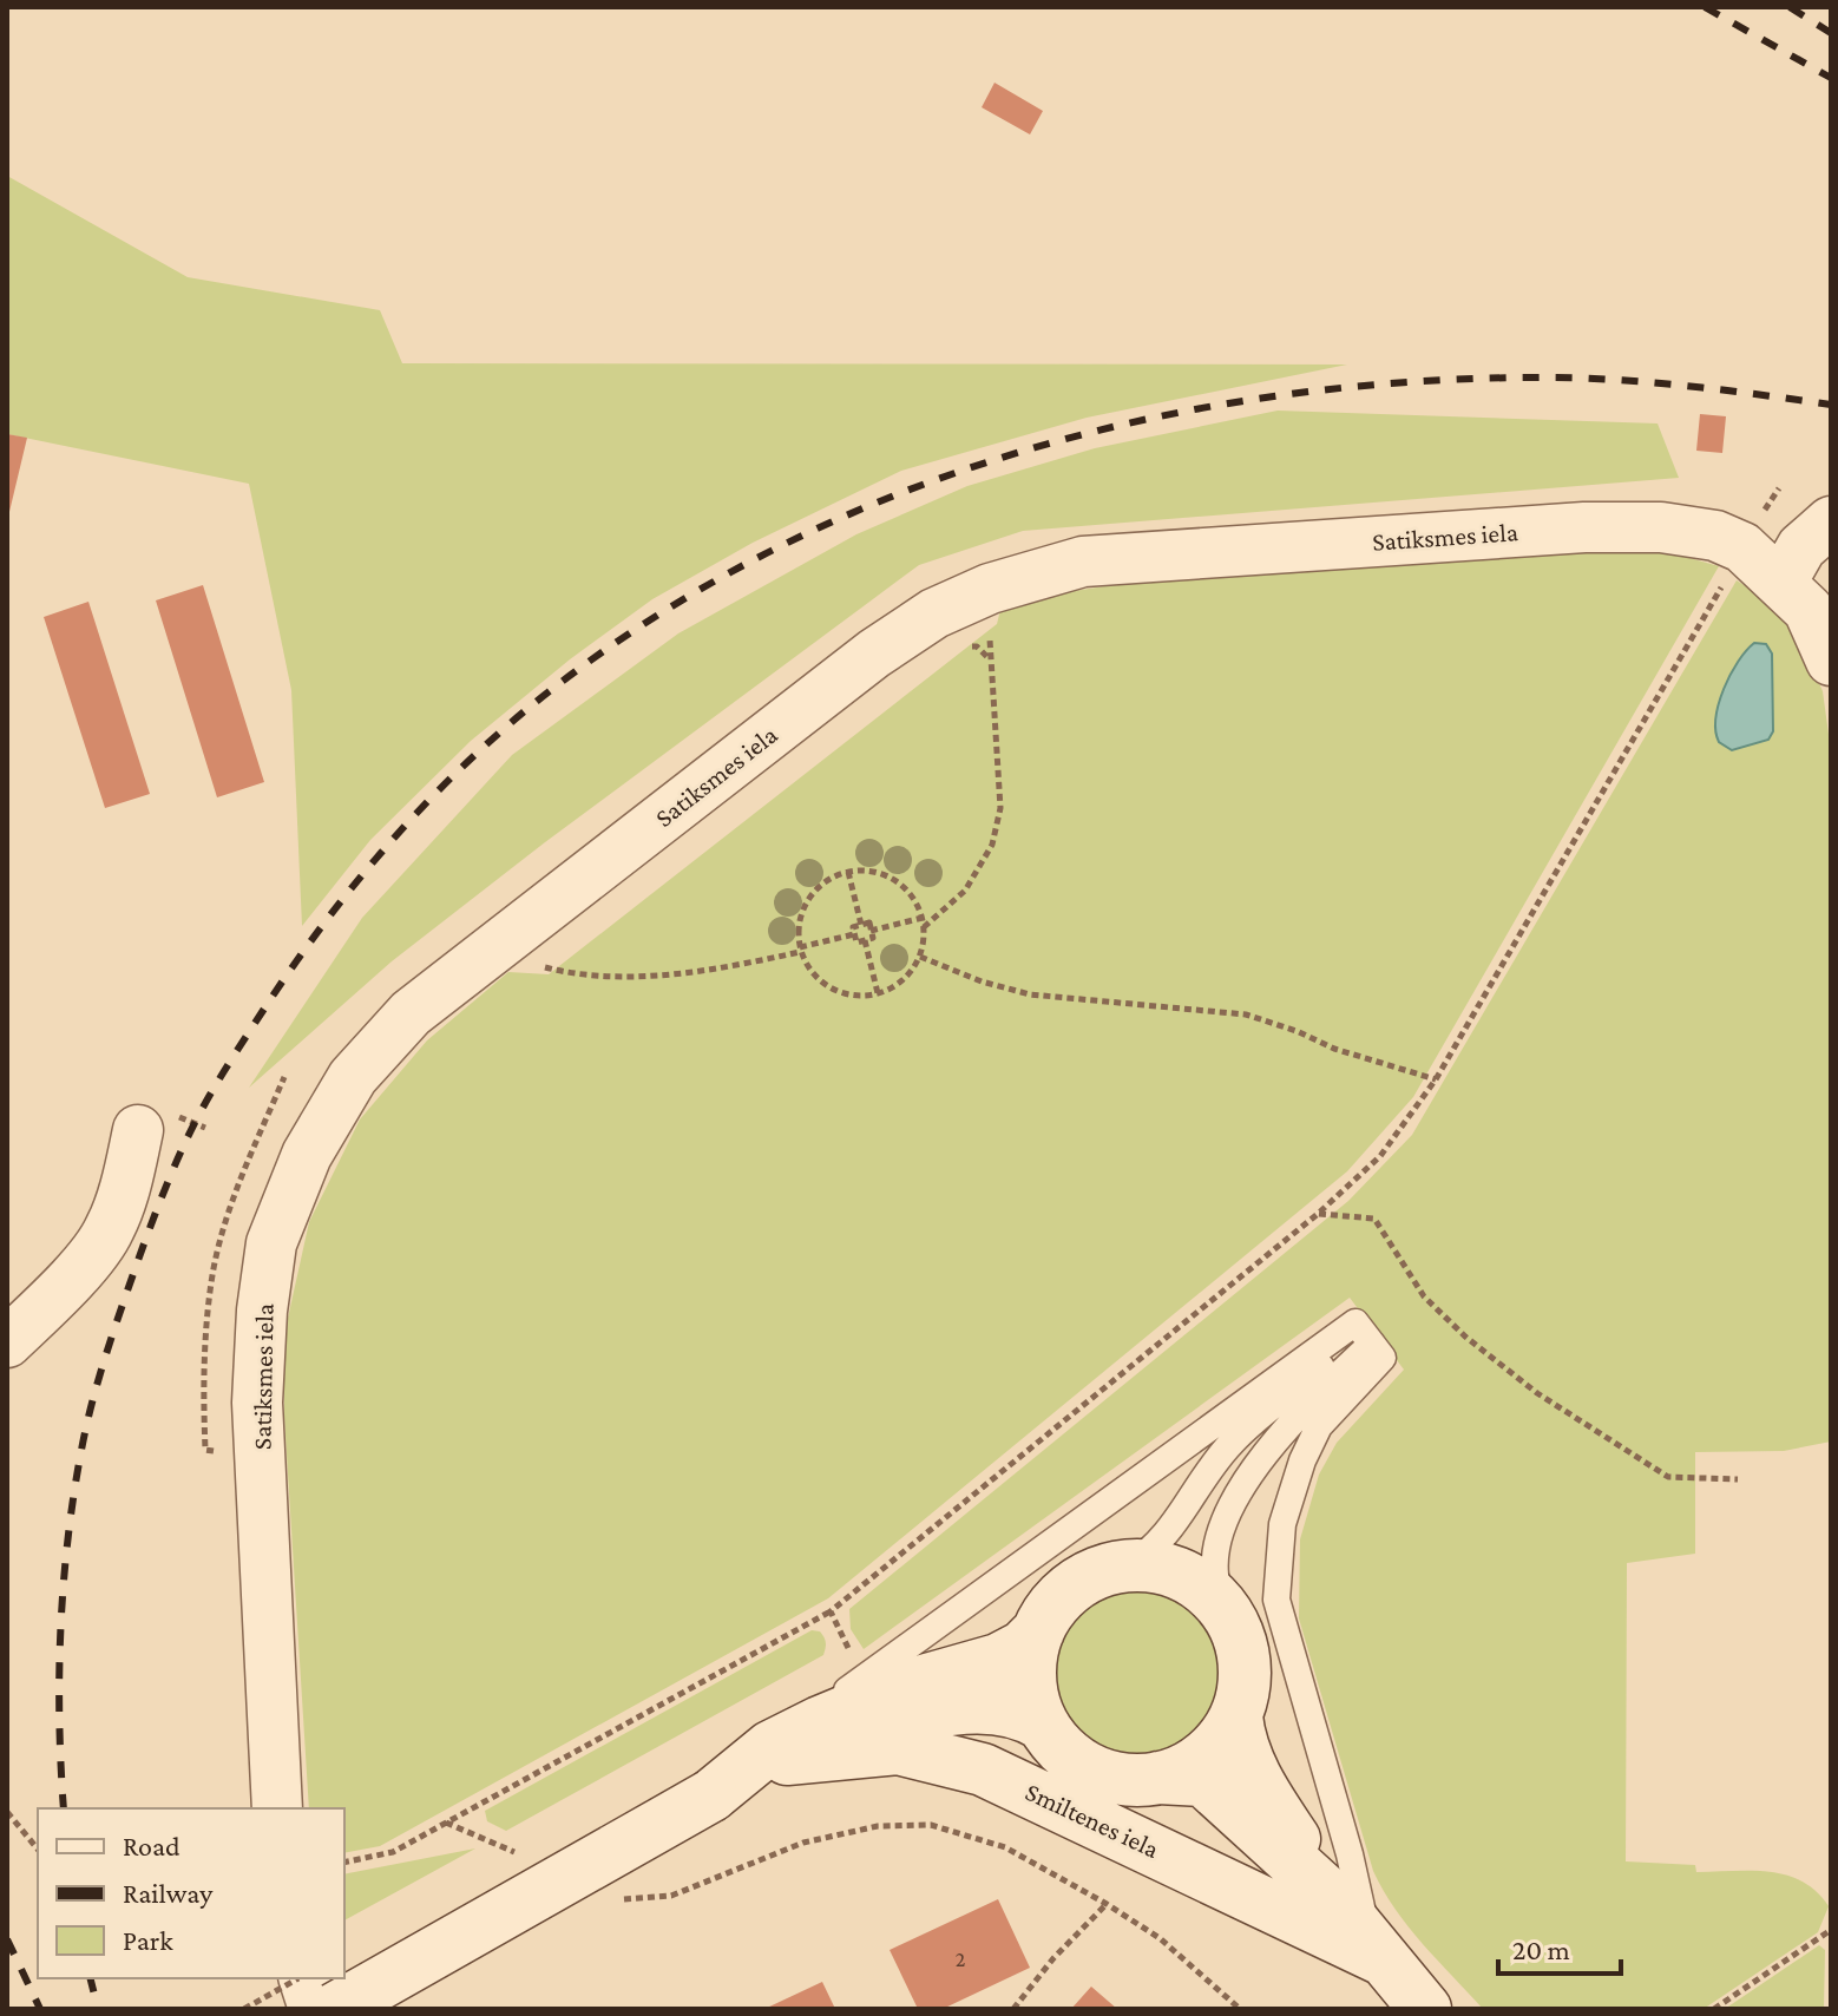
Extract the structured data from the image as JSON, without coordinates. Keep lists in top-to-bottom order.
{
  "streets": {
    "street": ["Satiksmes iela", "Smiltenes iela"]
  },
  "house_numbers": ["2"],
  "legend": ["Road", "Railway", "Park"],
  "scale_bar": "20 m"
}
